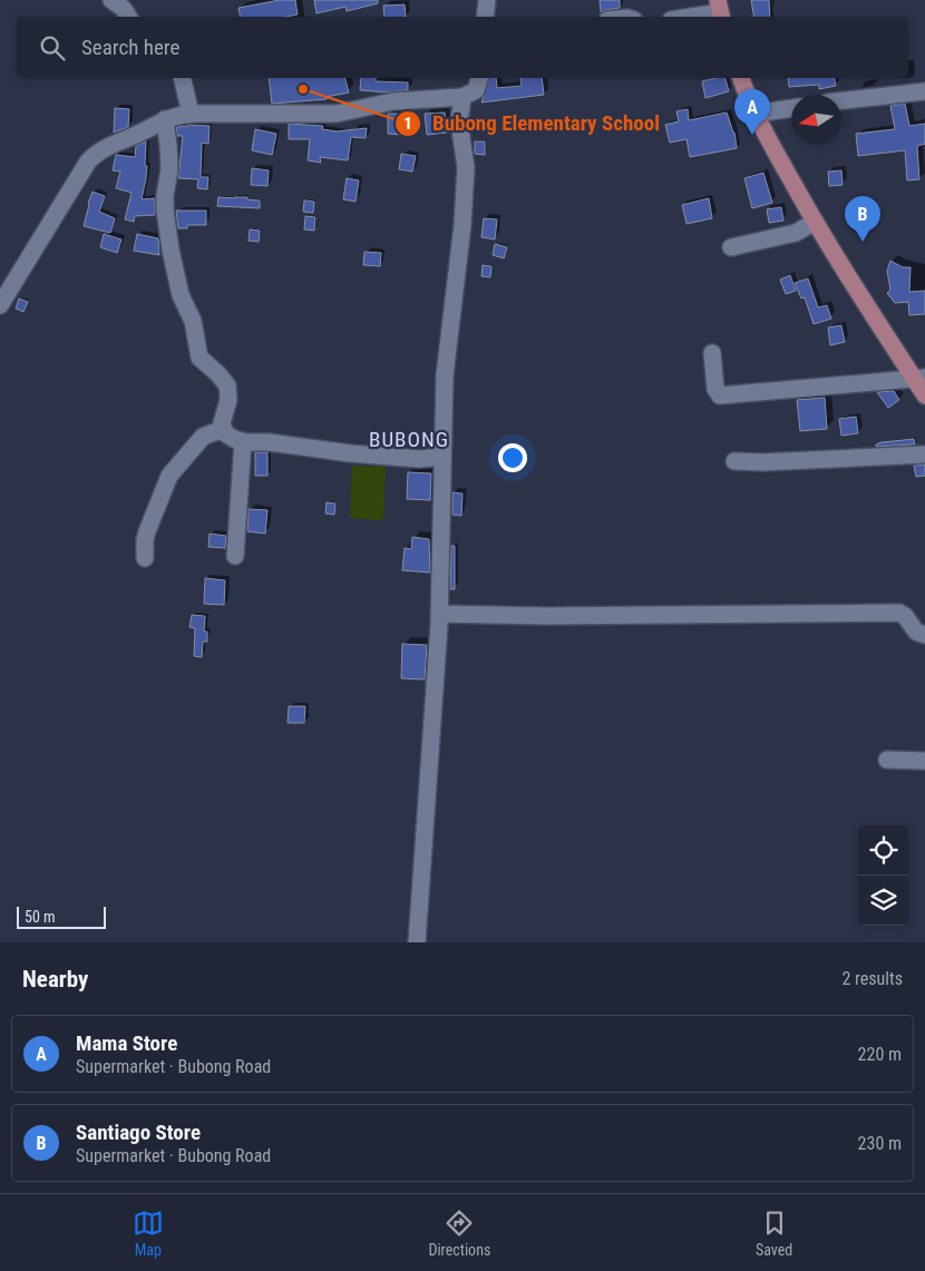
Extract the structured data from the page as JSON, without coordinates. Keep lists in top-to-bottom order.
{
  "districts": ["BUBONG"],
  "places": ["Bubong Elementary School"],
  "scale_bar": "50 m",
  "north": "left",
  "page": {
    "search": "Search here",
    "pins": ["A", "B"],
    "scale": "50 m",
    "heading": ["Nearby", "2 results"],
    "list": [
      {
        "mark": "A",
        "name": "Mama Store",
        "note": "Supermarket · Bubong Road",
        "value": "220 m"
      },
      {
        "mark": "B",
        "name": "Santiago Store",
        "note": "Supermarket · Bubong Road",
        "value": "230 m"
      }
    ],
    "nav": ["Map", "Directions", "Saved"]
  }
}
